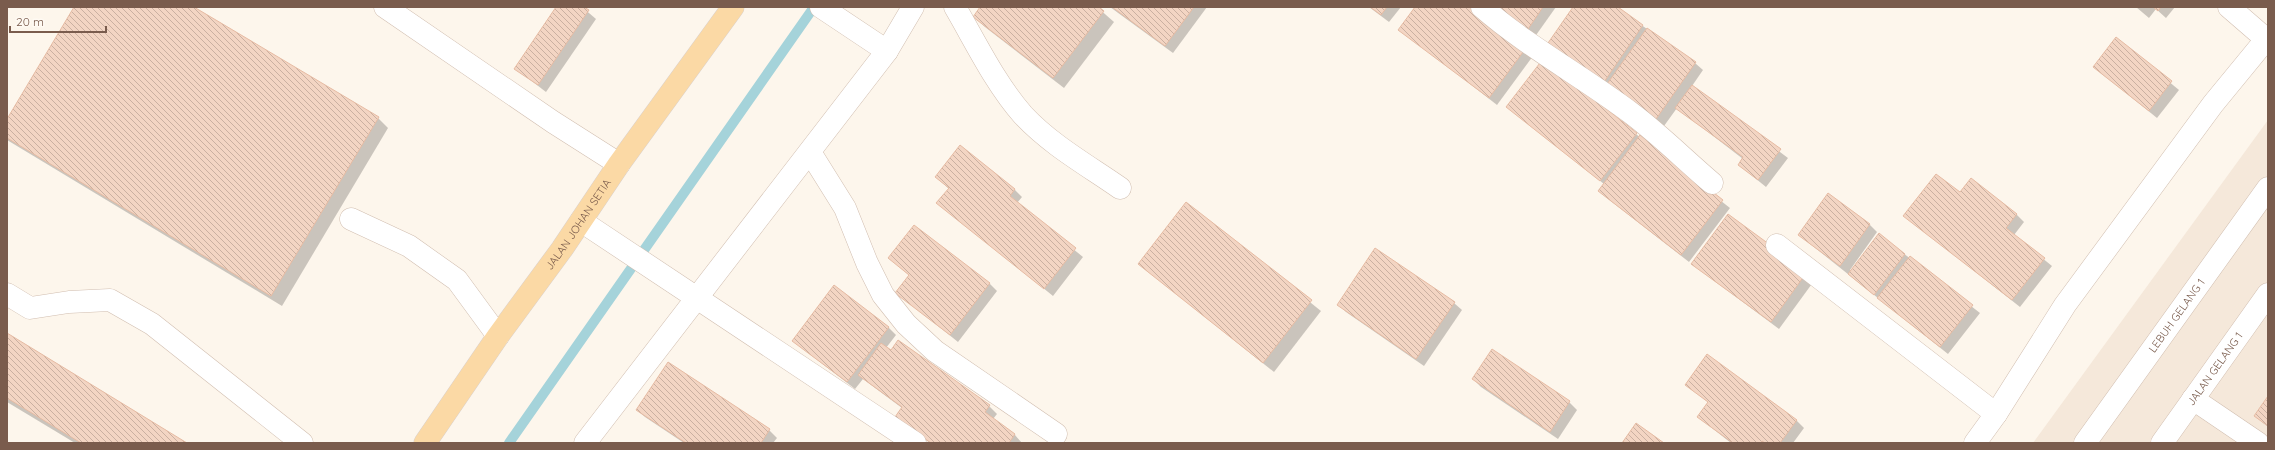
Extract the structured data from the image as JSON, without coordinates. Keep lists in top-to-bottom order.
{
  "streets": {
    "main road": ["JALAN JOHAN SETIA"],
    "street": ["LEBUH GELANG 1", "JALAN GELANG 1"]
  },
  "scale_bar": "20 m"
}
